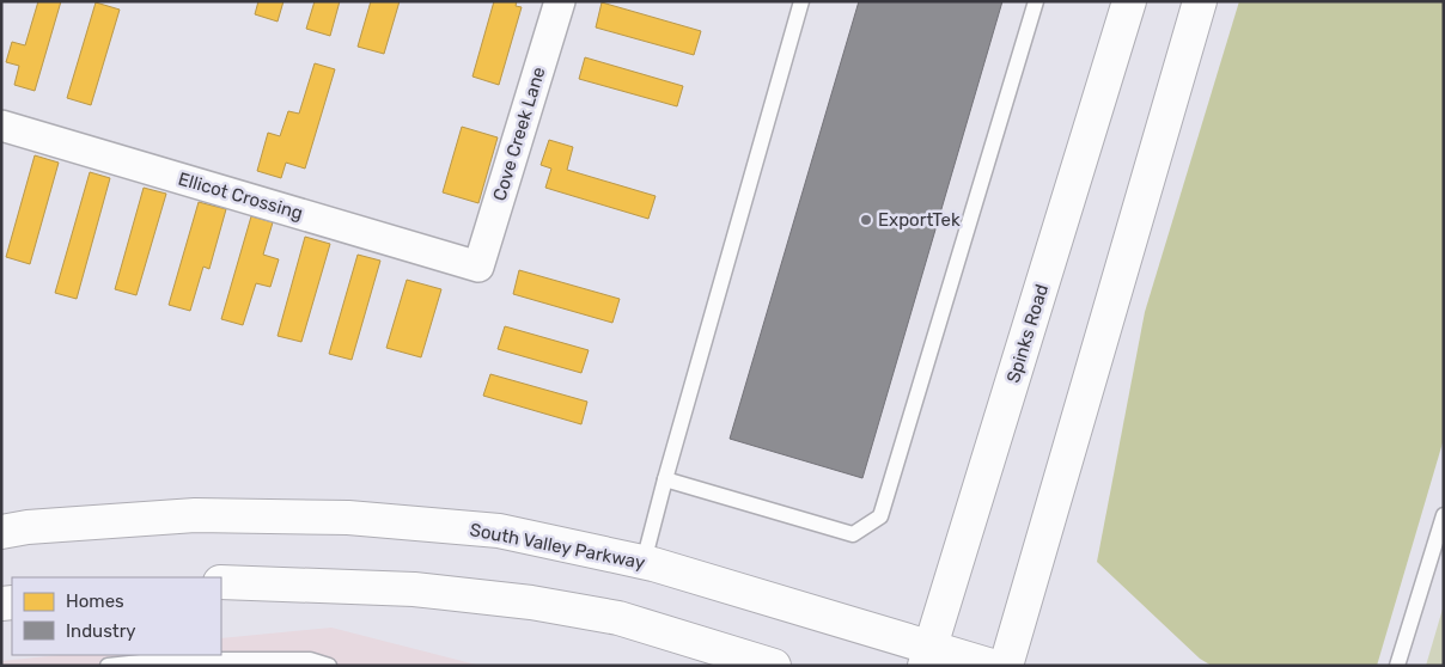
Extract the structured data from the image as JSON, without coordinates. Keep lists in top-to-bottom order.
{
  "streets": {
    "main road": ["Spinks Road", "South Valley Parkway"],
    "street": ["Cove Creek Lane", "Ellicot Crossing"]
  },
  "crossings": [
    ["Cove Creek Lane", "Ellicot Crossing"],
    ["Spinks Road", "South Valley Parkway"]
  ],
  "places": ["ExportTek"],
  "legend": ["Homes", "Industry"]
}
